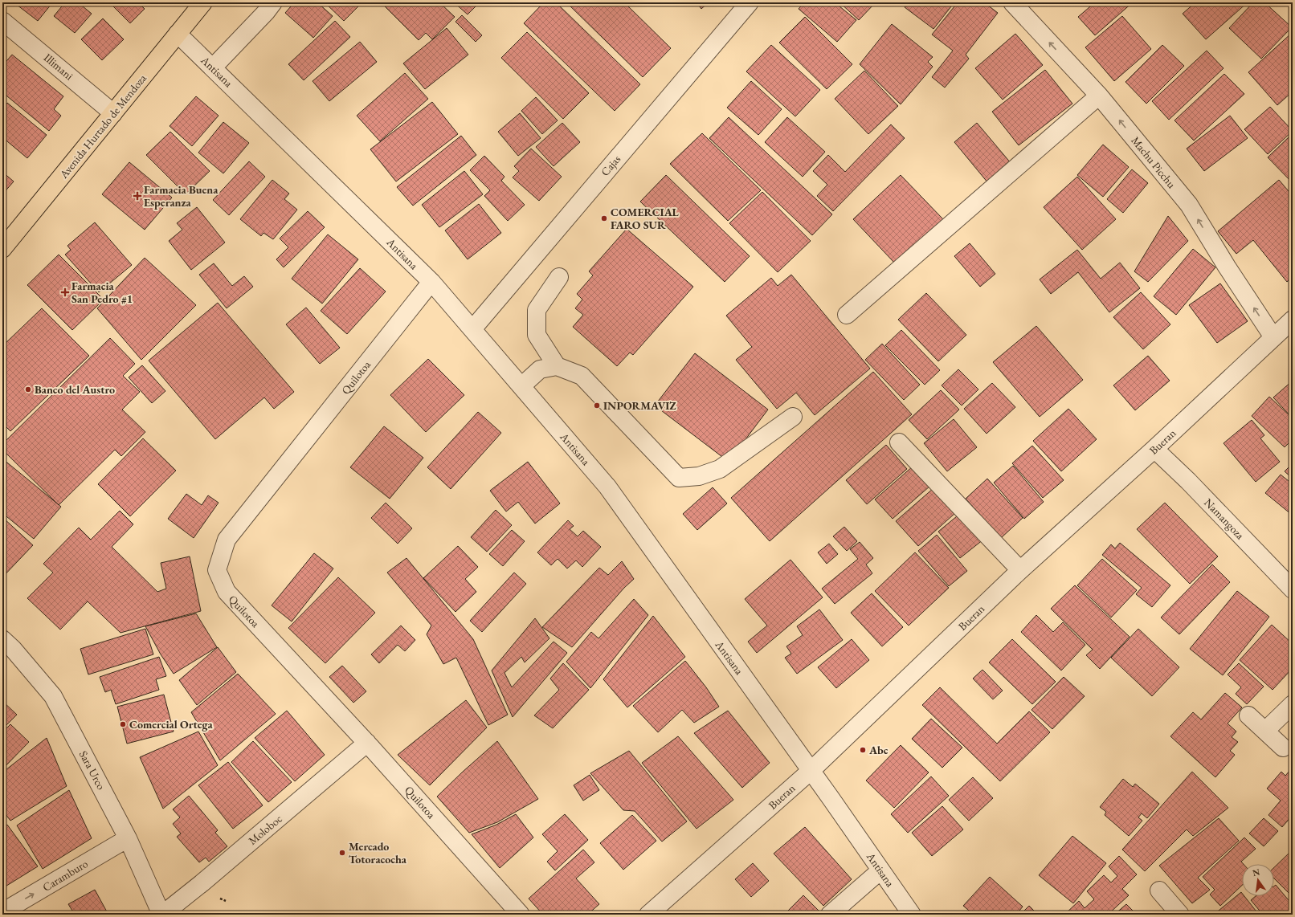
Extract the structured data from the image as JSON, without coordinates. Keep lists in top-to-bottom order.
{
  "streets": {
    "main road": ["Avenida Hurtado de Mendoza"],
    "street": [
      "Illimani",
      "Antisana",
      "Machu Picchu",
      "Cajas",
      "Quilotoa",
      "Bueran",
      "Namangoza",
      "Sara Urco",
      "Moloboc",
      "Caramburo"
    ]
  },
  "crossings": [
    ["Illimani", "Avenida Hurtado de Mendoza"],
    ["Antisana", "Avenida Hurtado de Mendoza"],
    ["Antisana", "Cajas"],
    ["Antisana", "Quilotoa"],
    ["Antisana", "Bueran"],
    ["Machu Picchu", "Bueran"],
    ["Quilotoa", "Moloboc"],
    ["Bueran", "Namangoza"],
    ["Sara Urco", "Moloboc"],
    ["Sara Urco", "Caramburo"]
  ],
  "one_way": ["Machu Picchu", "Caramburo"],
  "places": {
    "health": ["Farmacia Buena Esperanza", "Farmacia San Pedro #1"],
    "other": [
      "COMERCIAL FARO SUR",
      "Banco del Austro",
      "INPORMAVIZ",
      "Comercial Ortega",
      "Abc",
      "Mercado Totoracocha"
    ]
  },
  "north": "top"
}
